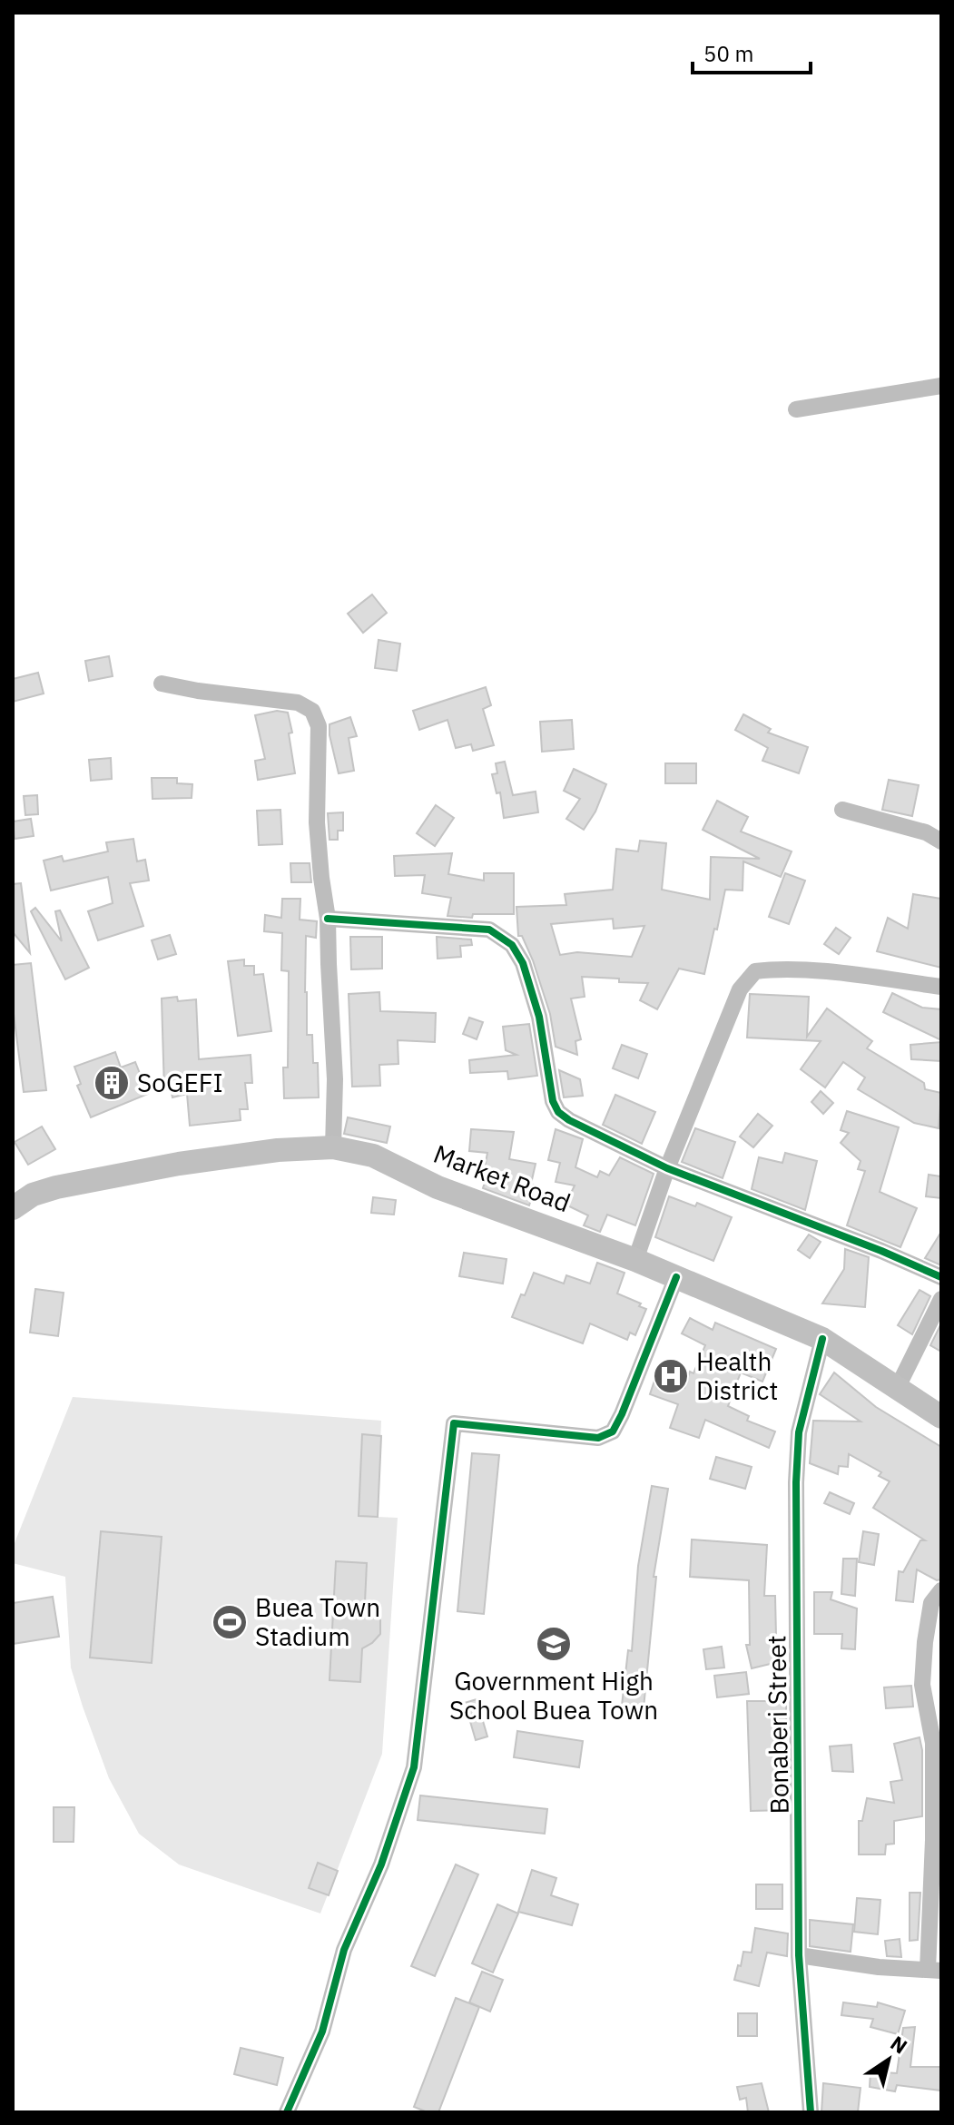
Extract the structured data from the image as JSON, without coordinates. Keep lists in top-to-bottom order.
{
  "streets": {
    "main road": ["Market Road"],
    "street": ["Bonaberi Street"]
  },
  "crossings": [
    ["Market Road", "Bonaberi Street"]
  ],
  "places": {
    "building": ["SoGEFI"],
    "hospital": ["Health District"],
    "sports": ["Buea Town Stadium"],
    "school or university": ["Government High School Buea Town"]
  },
  "scale_bar": "50 m",
  "north": "top right"
}
